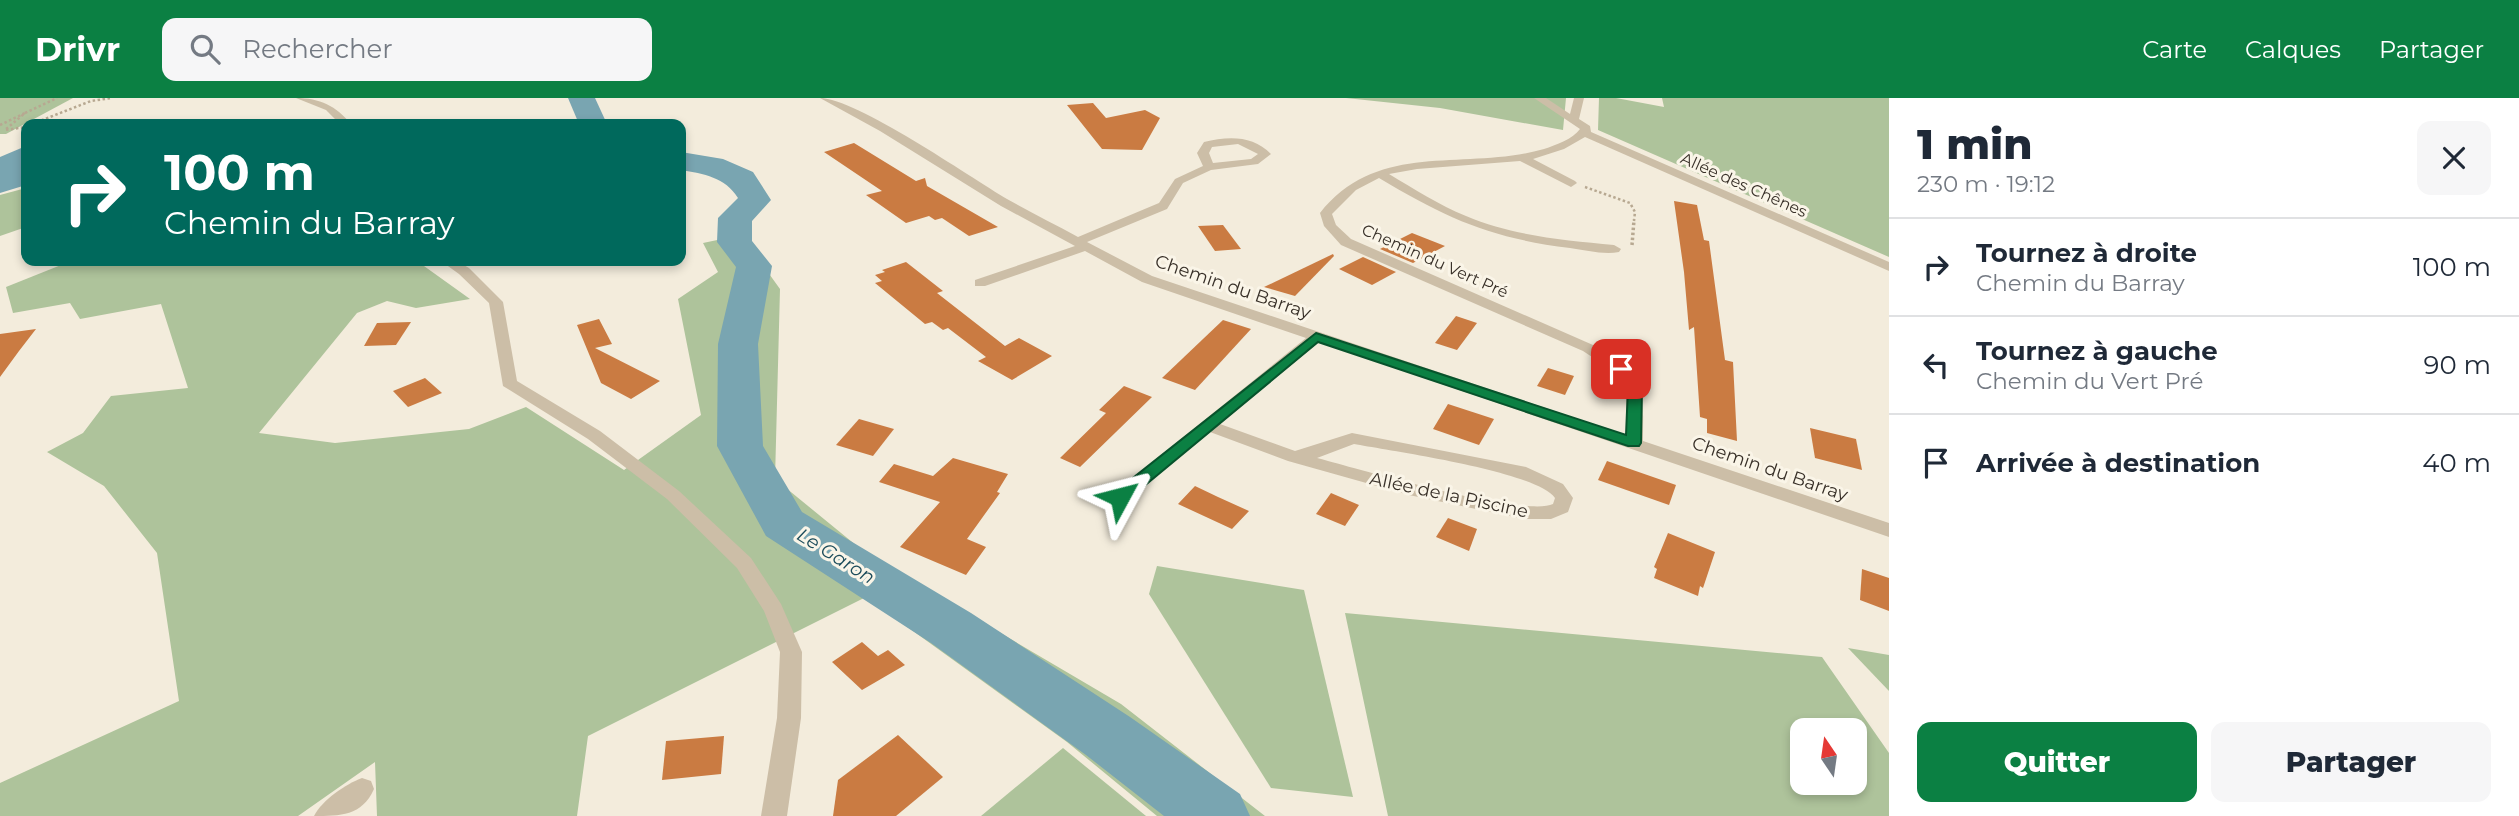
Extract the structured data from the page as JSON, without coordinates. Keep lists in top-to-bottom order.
{
  "streets": {
    "street": [
      "Allée des Chênes",
      "Chemin du Vert Pré",
      "Chemin du Barray",
      "Allée de la Piscine"
    ]
  },
  "crossings": [
    ["Allée des Chênes", "Chemin du Vert Pré"],
    ["Chemin du Vert Pré", "Chemin du Barray"]
  ],
  "water": ["Le Garon"],
  "north": "top",
  "page": {
    "header": "Drivr",
    "search": "Rechercher",
    "nav": ["Carte", "Calques", "Partager"],
    "heading": ["1 min", "230 m · 19:12"],
    "turn": ["100 m", "Chemin du Barray"],
    "list": [
      {
        "name": "Tournez à droite",
        "note": "Chemin du Barray",
        "value": "100 m"
      },
      {
        "name": "Tournez à gauche",
        "note": "Chemin du Vert Pré",
        "value": "90 m"
      },
      {
        "name": "Arrivée à destination",
        "value": "40 m"
      }
    ],
    "buttons": ["Quitter", "Partager"]
  }
}
